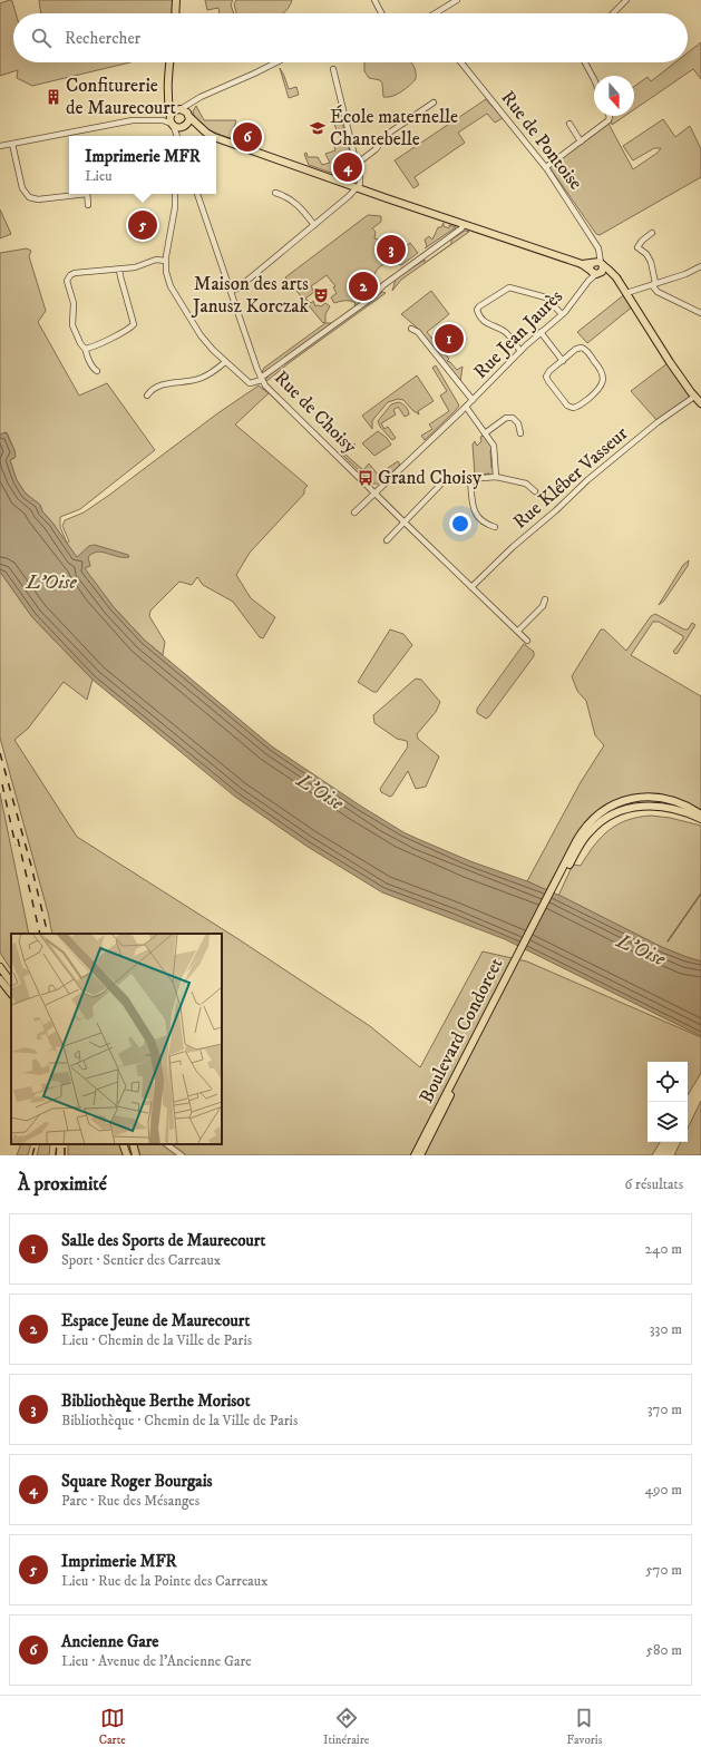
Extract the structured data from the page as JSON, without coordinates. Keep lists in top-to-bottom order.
{
  "streets": {
    "main road": ["Boulevard Condorcet"],
    "street": [
      "Rue de Pontoise",
      "Rue Jean Jaurès",
      "Rue de Choisy",
      "Rue Kléber Vasseur"
    ]
  },
  "crossings": [
    ["Rue de Pontoise", "Rue Jean Jaurès"],
    ["Rue Jean Jaurès", "Rue de Choisy"],
    ["Rue de Choisy", "Rue Kléber Vasseur"]
  ],
  "water": ["L’Oise", "L'Oise"],
  "places": {
    "building": ["Confiturerie de Maurecourt"],
    "school or university": ["École maternelle Chantebelle"],
    "theatre": ["Maison des arts Janusz Korczak"],
    "bus stop": ["Grand Choisy"]
  },
  "north": "bottom",
  "page": {
    "search": "Rechercher",
    "pins": [
      "6",
      "4",
      "5",
      "3",
      "2",
      "1"
    ],
    "popup": ["Imprimerie MFR", "Lieu"],
    "heading": ["À proximité", "6 résultats"],
    "list": [
      {
        "mark": "1",
        "name": "Salle des Sports de Maurecourt",
        "note": "Sport · Sentier des Carreaux",
        "value": "240 m"
      },
      {
        "mark": "2",
        "name": "Espace Jeune de Maurecourt",
        "note": "Lieu · Chemin de la Ville de Paris",
        "value": "330 m"
      },
      {
        "mark": "3",
        "name": "Bibliothèque Berthe Morisot",
        "note": "Bibliothèque · Chemin de la Ville de Paris",
        "value": "370 m"
      },
      {
        "mark": "4",
        "name": "Square Roger Bourgais",
        "note": "Parc · Rue des Mésanges",
        "value": "490 m"
      },
      {
        "mark": "5",
        "name": "Imprimerie MFR",
        "note": "Lieu · Rue de la Pointe des Carreaux",
        "value": "570 m"
      },
      {
        "mark": "6",
        "name": "Ancienne Gare",
        "note": "Lieu · Avenue de l'Ancienne Gare",
        "value": "580 m"
      }
    ],
    "nav": ["Carte", "Itinéraire", "Favoris"]
  }
}
